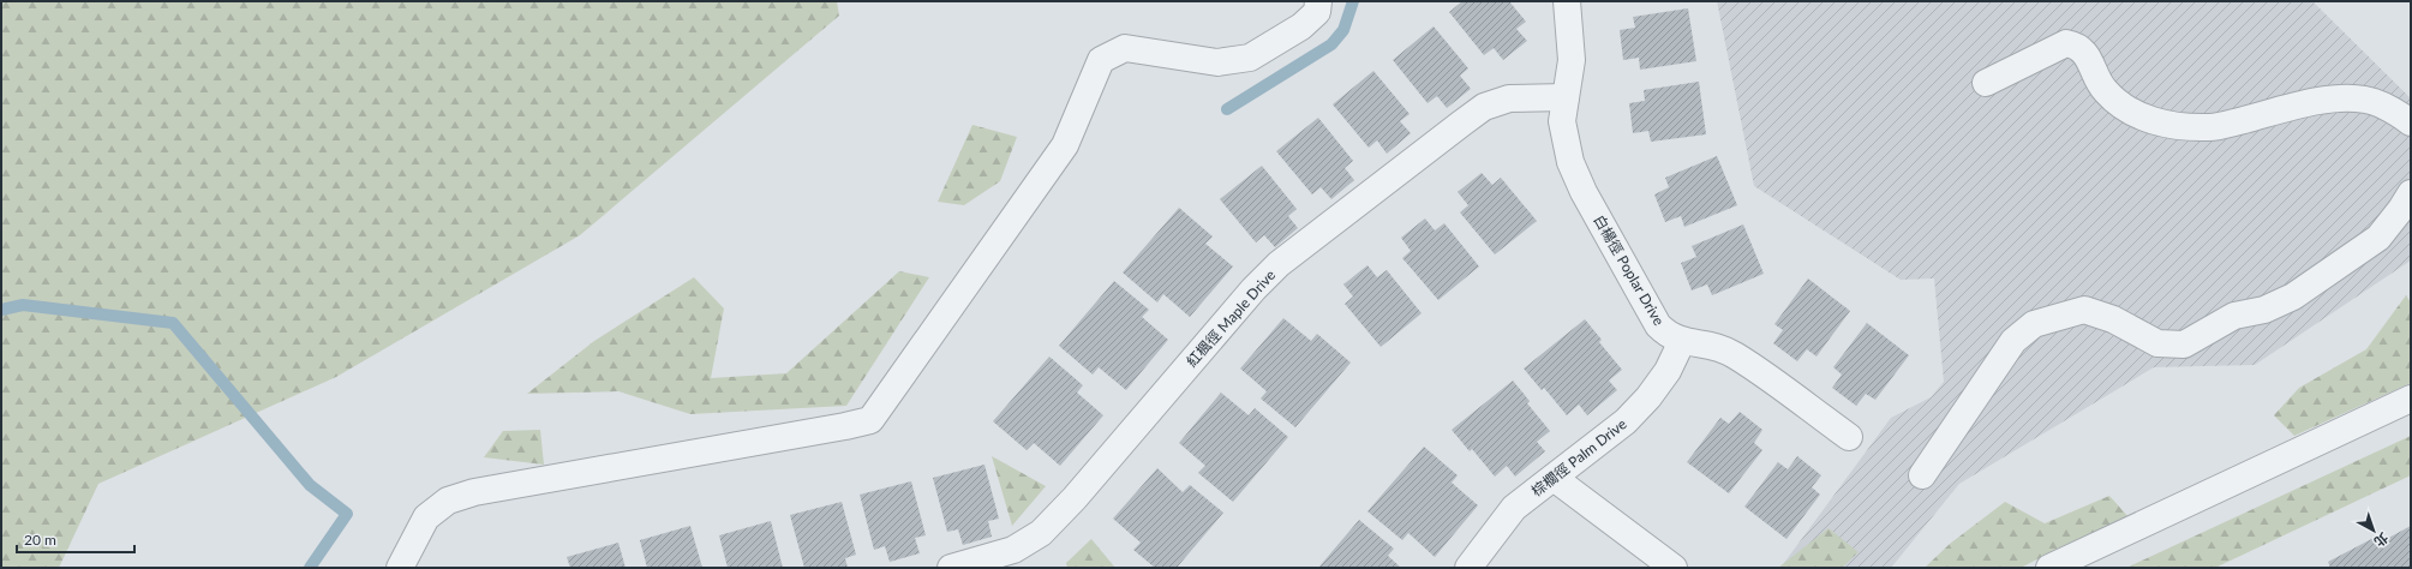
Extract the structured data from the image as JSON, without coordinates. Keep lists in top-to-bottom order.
{
  "streets": {
    "street": ["白楊徑 Poplar Drive", "紅楓徑 Maple Drive", "棕櫚徑 Palm Drive"]
  },
  "crossings": [
    ["白楊徑 Poplar Drive", "紅楓徑 Maple Drive"],
    ["白楊徑 Poplar Drive", "棕櫚徑 Palm Drive"]
  ],
  "scale_bar": "20 m",
  "north": "bottom right"
}
